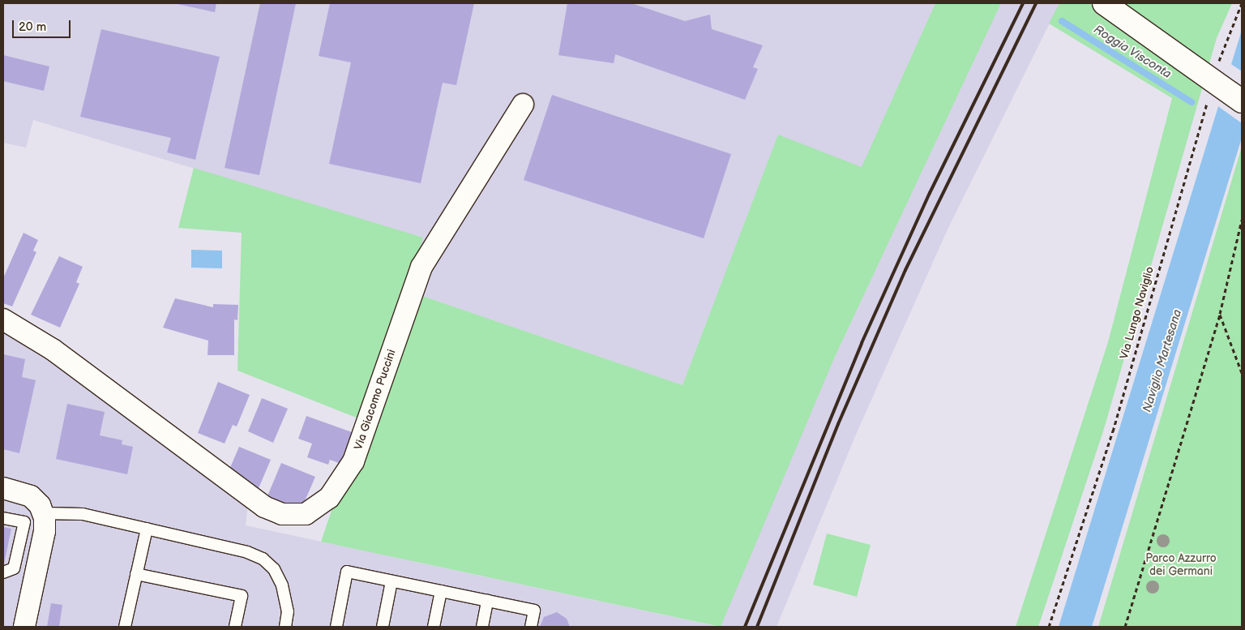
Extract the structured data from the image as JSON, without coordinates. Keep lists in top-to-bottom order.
{
  "streets": {
    "street": ["Via Giacomo Puccini"],
    "path": ["Via Lungo Naviglio"]
  },
  "water": ["Roggia Visconta", "Naviglio Martesana"],
  "parks": ["Parco Azzurro dei Germani"],
  "scale_bar": "20 m"
}
